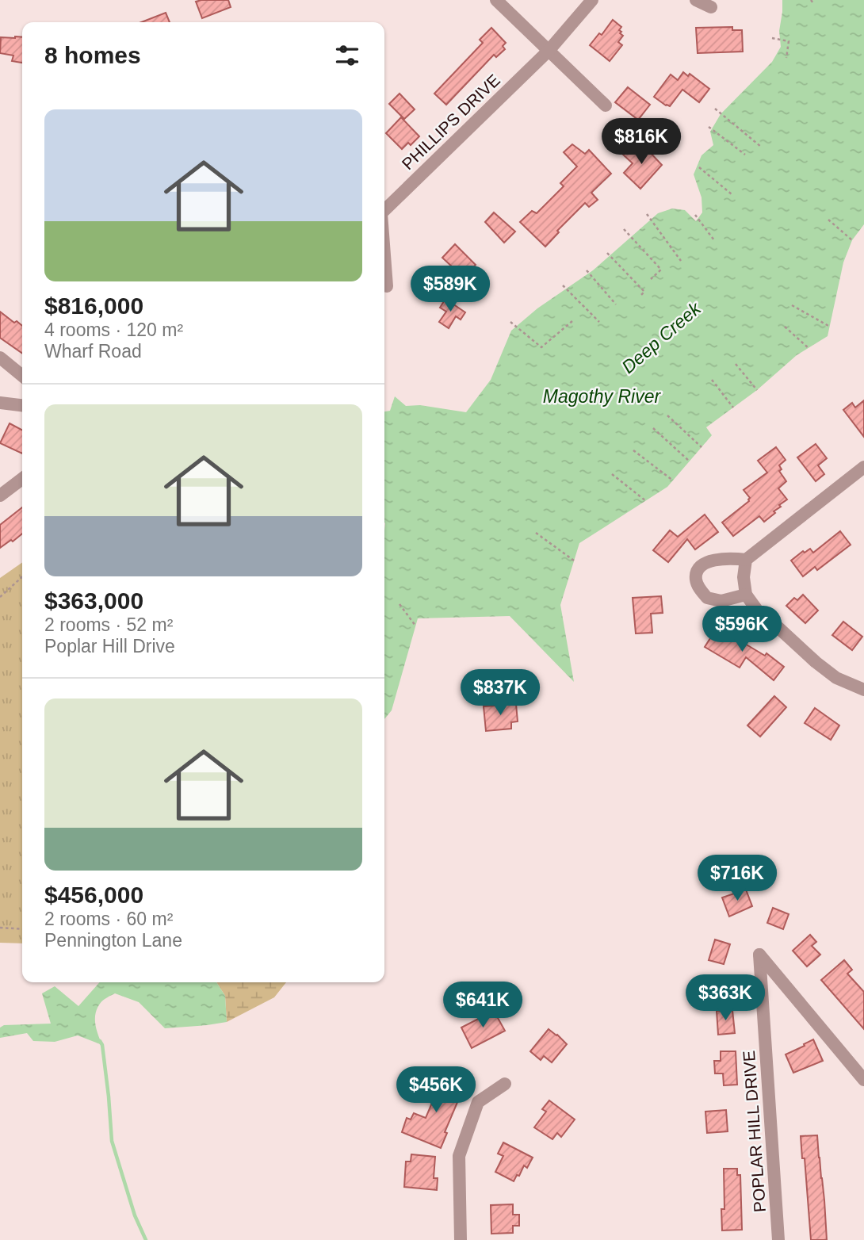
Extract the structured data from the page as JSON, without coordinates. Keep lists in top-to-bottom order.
{
  "streets": {
    "street": ["PHILLIPS DRIVE", "POPLAR HILL DRIVE"]
  },
  "water": ["Deep Creek", "Magothy River"],
  "page": {
    "heading": "8 homes",
    "list": [
      {
        "name": "$816,000",
        "note": "4 rooms · 120 m² · Wharf Road"
      },
      {
        "name": "$363,000",
        "note": "2 rooms · 52 m² · Poplar Hill Drive"
      },
      {
        "name": "$456,000",
        "note": "2 rooms · 60 m² · Pennington Lane"
      }
    ],
    "price": [
      "$816K",
      "$589K",
      "$596K",
      "$837K",
      "$716K",
      "$363K",
      "$641K",
      "$456K"
    ]
  }
}
